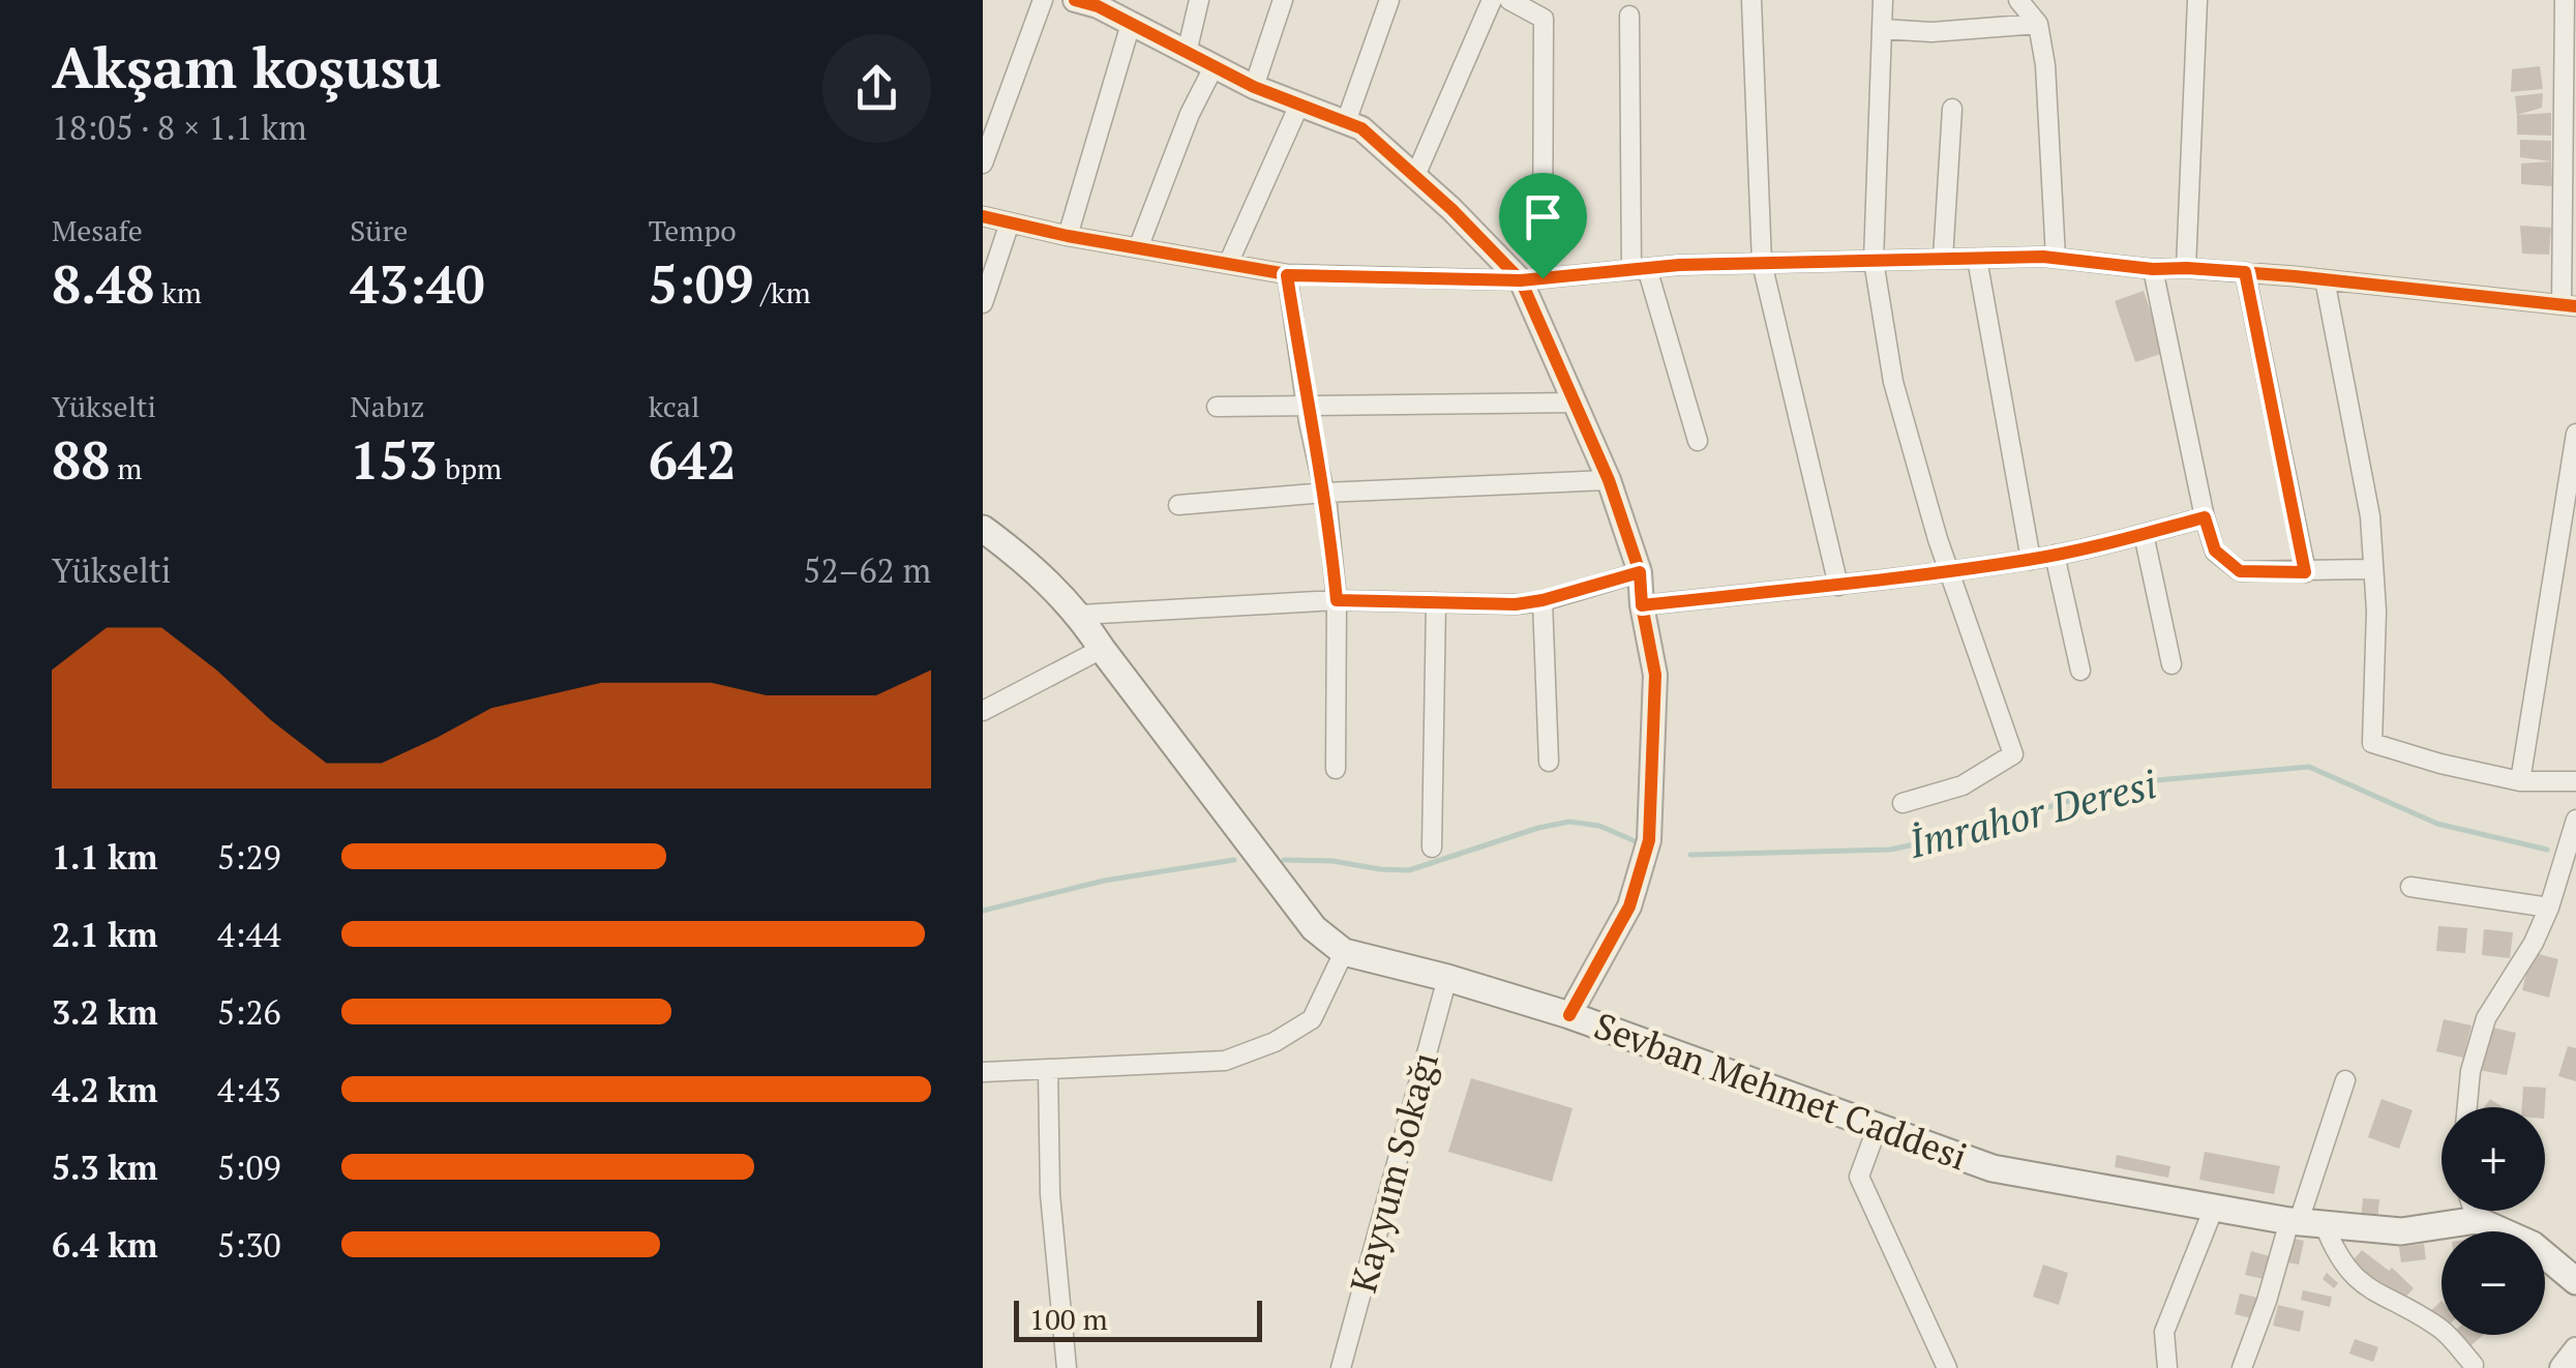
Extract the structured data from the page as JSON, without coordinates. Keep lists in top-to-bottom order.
{
  "streets": {
    "main road": ["Sevban Mehmet Caddesi"],
    "street": ["Kayyum Sokağı"]
  },
  "crossings": [
    ["Sevban Mehmet Caddesi", "Kayyum Sokağı"]
  ],
  "water": ["İmrahor Deresi"],
  "scale_bar": "100 m",
  "page": {
    "heading": ["Akşam koşusu", "18:05 · 8 × 1.1 km"],
    "stats": [
      ["Mesafe", "8.48 km"],
      ["Süre", "43:40"],
      ["Tempo", "5:09 /km"],
      ["Yükselti", "88 m"],
      ["Nabız", "153 bpm"],
      ["kcal", "642"]
    ],
    "chart": ["Yükselti", "52–62 m"],
    "list": [
      {
        "name": "1.1 km",
        "note": "5:29"
      },
      {
        "name": "2.1 km",
        "note": "4:44"
      },
      {
        "name": "3.2 km",
        "note": "5:26"
      },
      {
        "name": "4.2 km",
        "note": "4:43"
      },
      {
        "name": "5.3 km",
        "note": "5:09"
      },
      {
        "name": "6.4 km",
        "note": "5:30"
      }
    ],
    "map_buttons": ["+", "−"],
    "scale": "100 m"
  }
}
